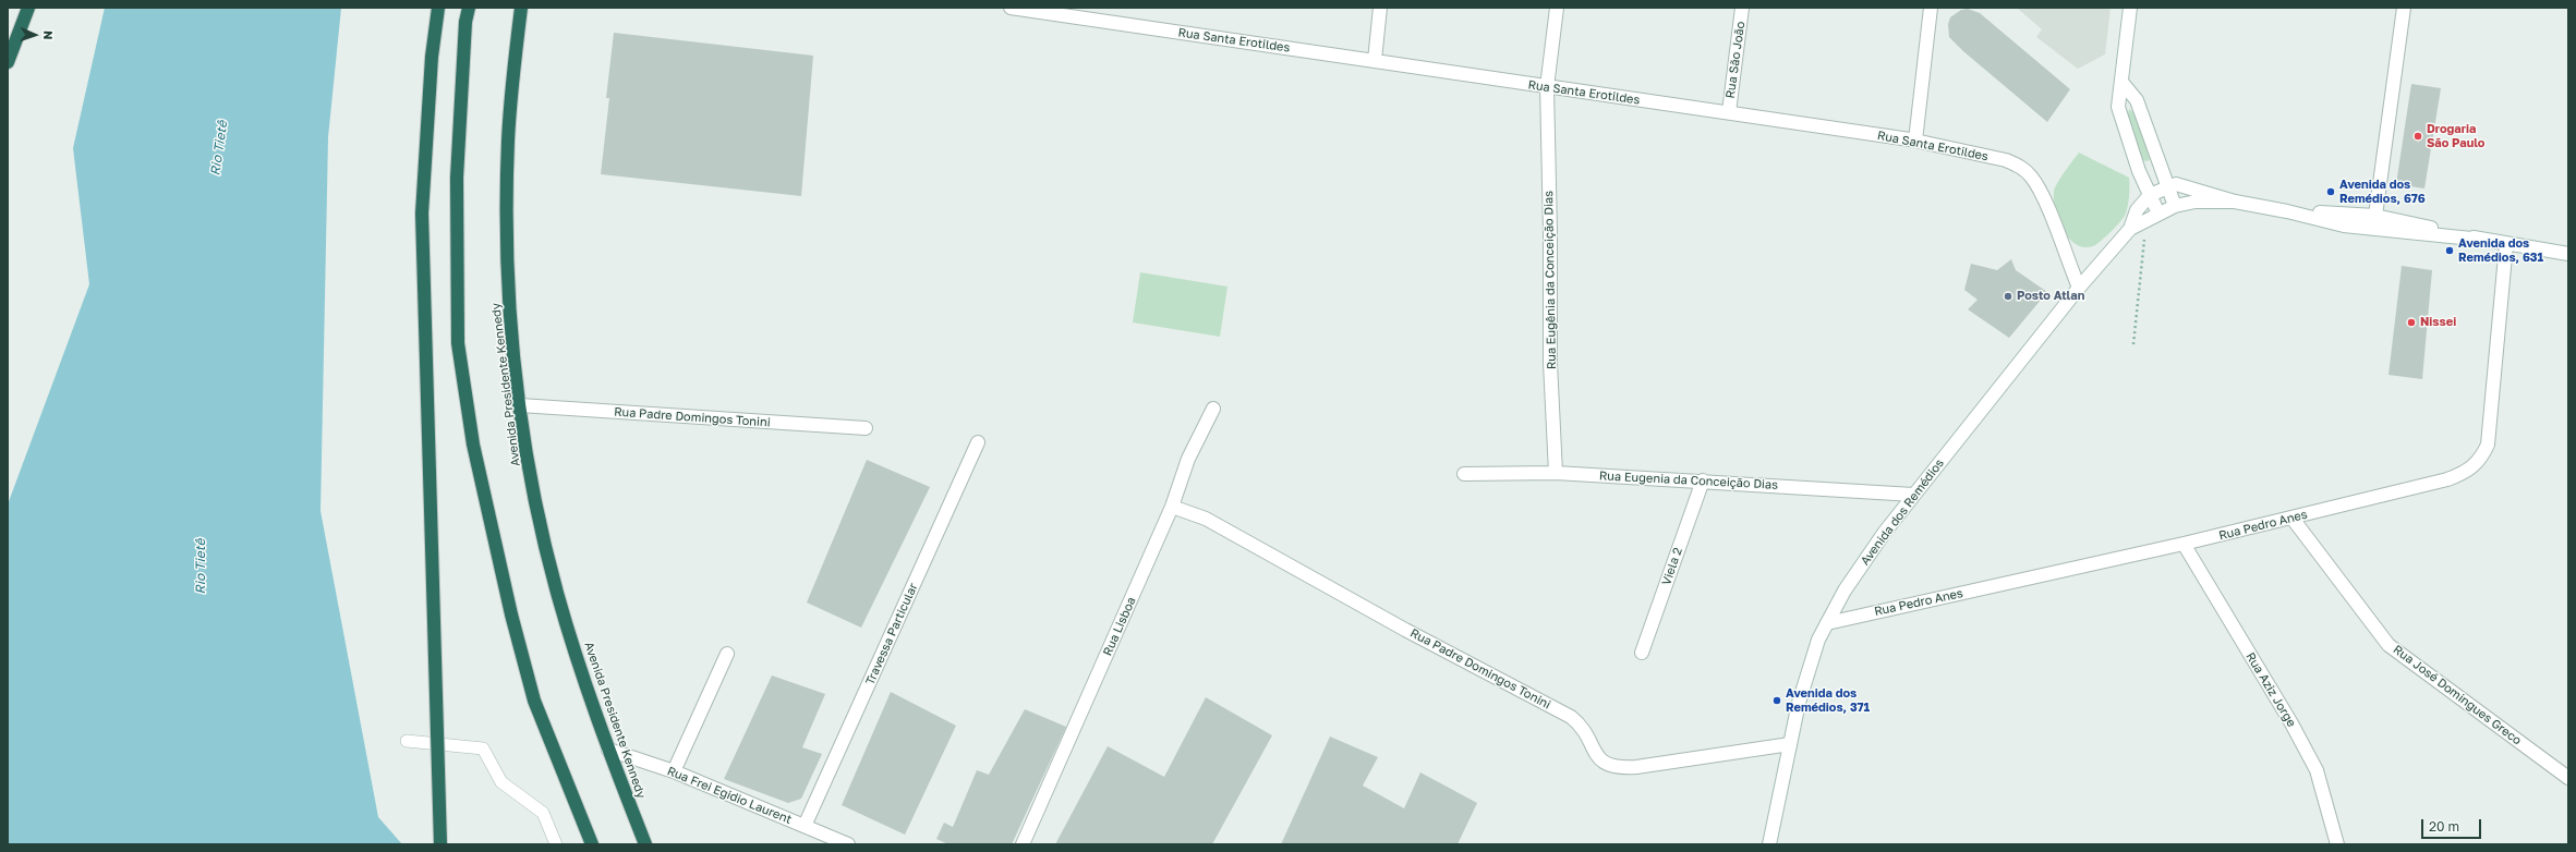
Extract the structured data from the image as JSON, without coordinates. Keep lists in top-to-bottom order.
{
  "streets": {
    "highway": ["Avenida Presidente Kennedy"],
    "street": [
      "Rua Santa Erotildes",
      "Rua São João",
      "Rua Eugênia da Conceição Dias",
      "Rua Padre Domingos Tonini",
      "Rua Eugenia da Conceição Dias",
      "Avenida dos Remédios",
      "Rua Pedro Anes",
      "Viela 2",
      "Rua Lisboa",
      "Travessa Particular",
      "Rua Aziz Jorge",
      "Rua José Domingues Greco",
      "Rua Frei Egidio Laurent"
    ]
  },
  "crossings": [
    ["Rua Santa Erotildes", "Rua São João"],
    ["Rua Santa Erotildes", "Rua Eugênia da Conceição Dias"],
    ["Rua Santa Erotildes", "Avenida dos Remédios"],
    ["Rua Eugênia da Conceição Dias", "Rua Eugenia da Conceição Dias"],
    ["Avenida Presidente Kennedy", "Rua Padre Domingos Tonini"],
    ["Avenida Presidente Kennedy", "Rua Frei Egidio Laurent"],
    ["Rua Padre Domingos Tonini", "Avenida dos Remédios"],
    ["Rua Padre Domingos Tonini", "Rua Lisboa"],
    ["Rua Eugenia da Conceição Dias", "Avenida dos Remédios"],
    ["Rua Eugenia da Conceição Dias", "Viela 2"],
    ["Avenida dos Remédios", "Rua Pedro Anes"],
    ["Rua Pedro Anes", "Rua Aziz Jorge"],
    ["Rua Pedro Anes", "Rua José Domingues Greco"],
    ["Travessa Particular", "Rua Frei Egidio Laurent"]
  ],
  "water": ["Rio Tietê"],
  "places": [
    "Drogaria São Paulo",
    "Avenida dos Remédios, 676",
    "Avenida dos Remédios, 631",
    "Posto Atlan",
    "Nissei",
    "Avenida dos Remédios, 371"
  ],
  "scale_bar": "20 m",
  "north": "right"
}
